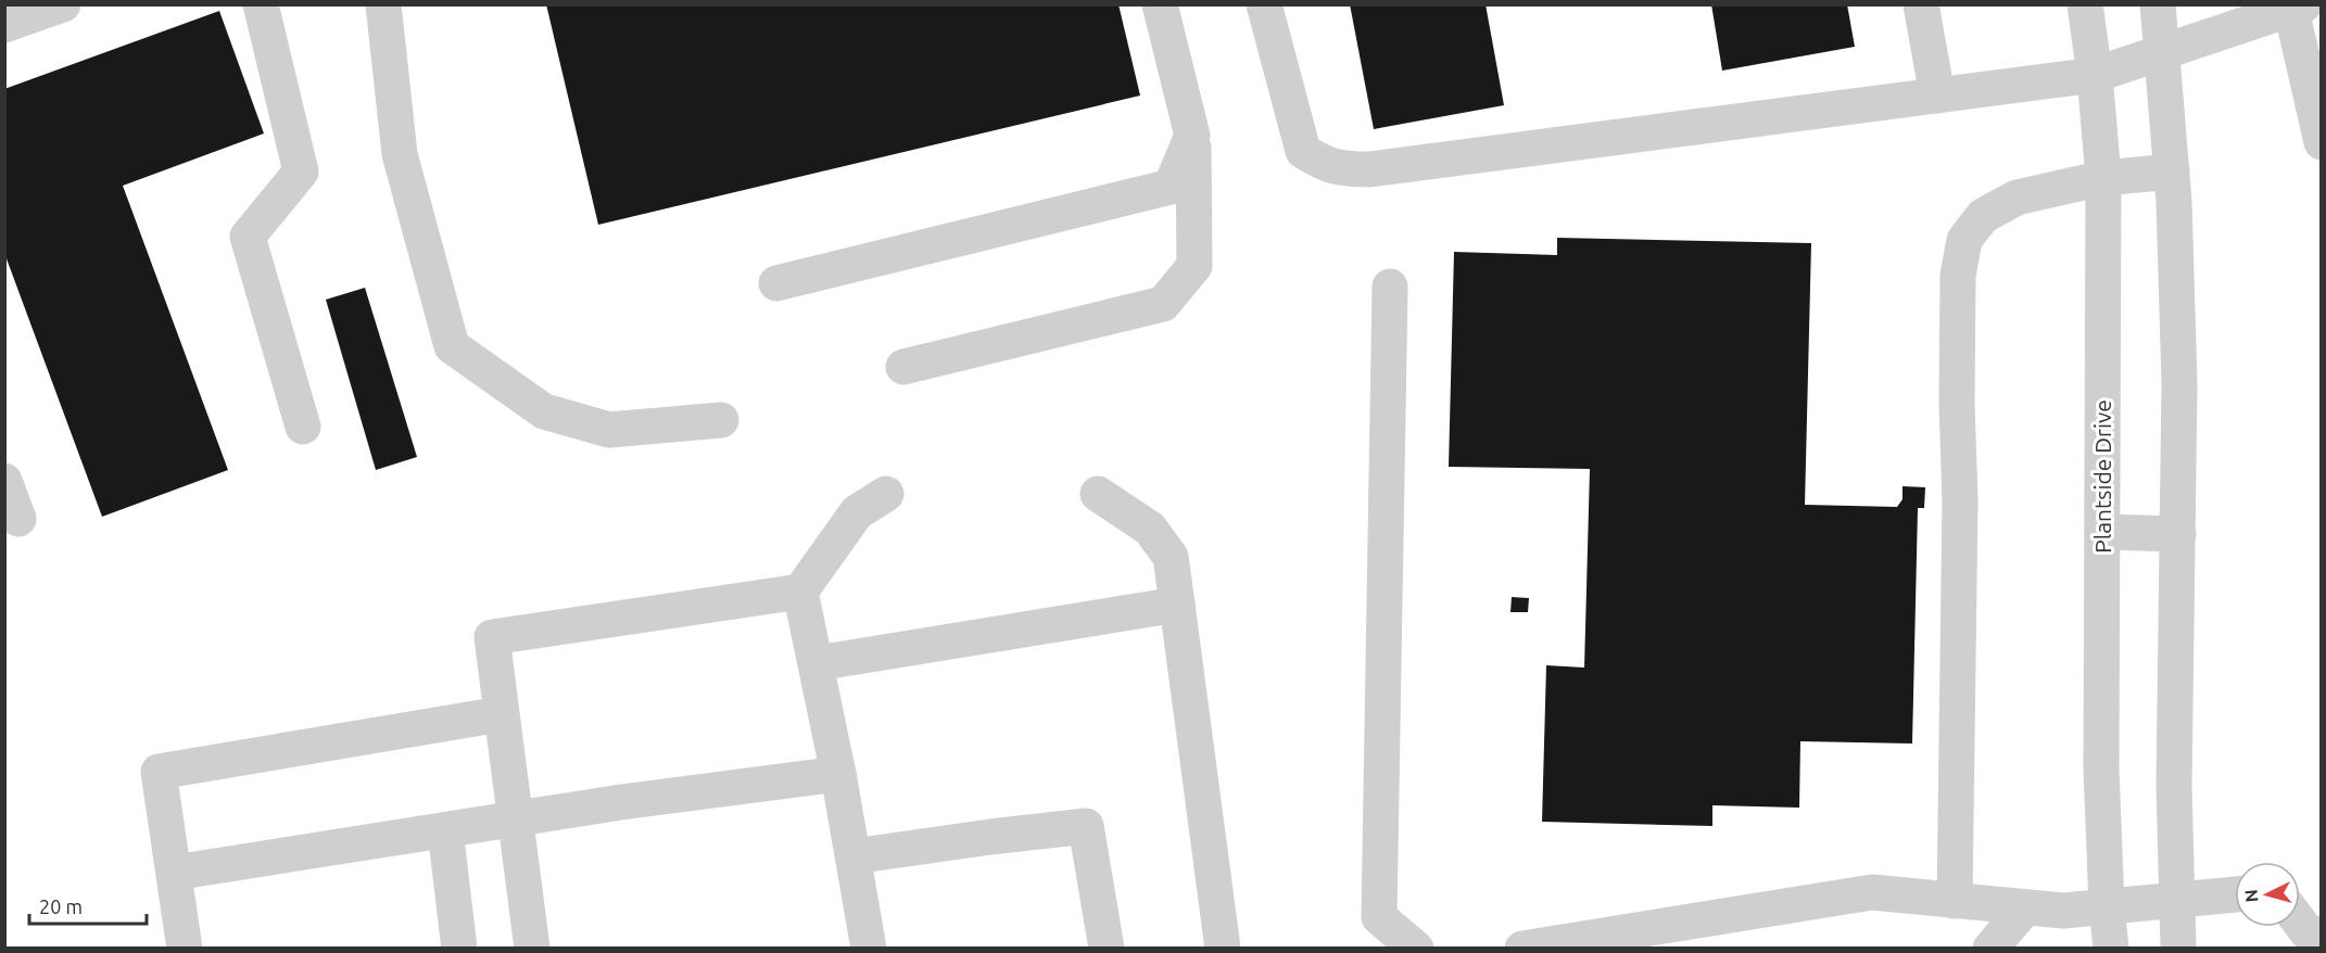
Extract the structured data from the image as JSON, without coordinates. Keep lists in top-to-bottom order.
{
  "streets": {
    "street": ["Plantside Drive"]
  },
  "scale_bar": "20 m",
  "north": "left"
}
